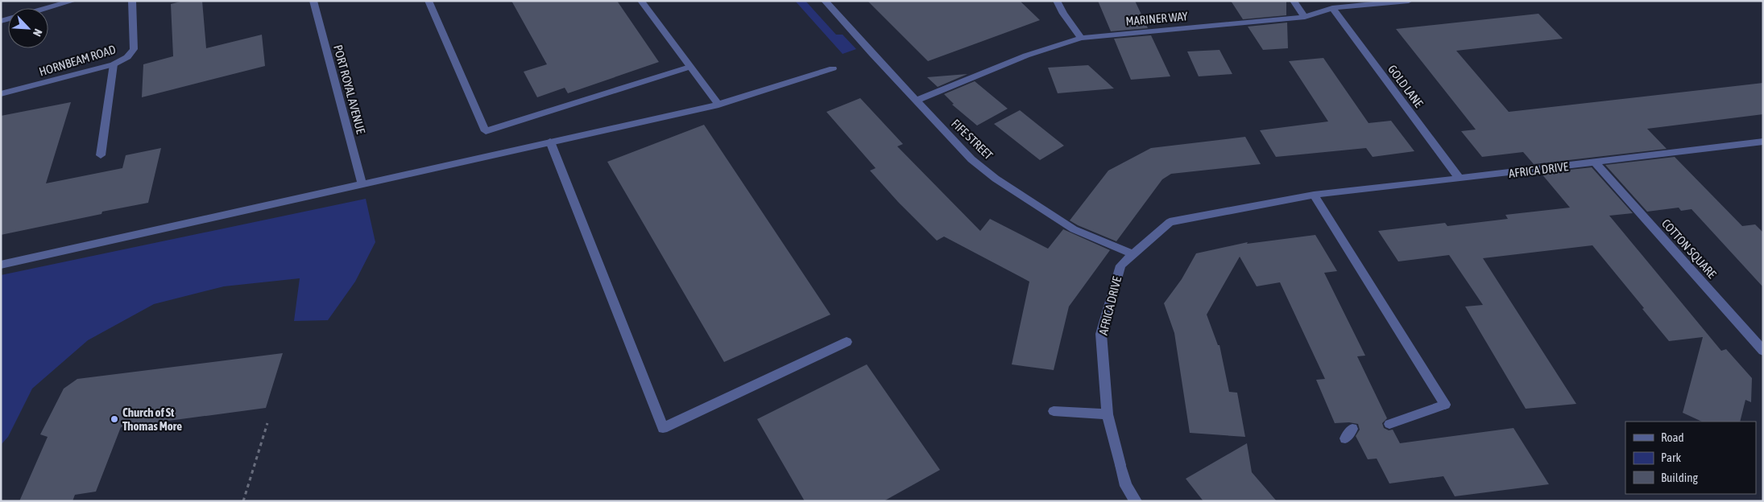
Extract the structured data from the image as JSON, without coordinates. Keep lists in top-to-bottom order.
{
  "streets": {
    "street": [
      "MARINER WAY",
      "HORNBEAM ROAD",
      "GOLD LANE",
      "PORT ROYAL AVENUE",
      "FIFE STREET",
      "AFRICA DRIVE",
      "COTTON SQUARE"
    ]
  },
  "crossings": [
    ["MARINER WAY", "GOLD LANE"],
    ["MARINER WAY", "FIFE STREET"],
    ["GOLD LANE", "AFRICA DRIVE"],
    ["FIFE STREET", "AFRICA DRIVE"],
    ["AFRICA DRIVE", "COTTON SQUARE"]
  ],
  "places": ["Church of St Thomas More"],
  "legend": ["Road", "Park", "Building"],
  "north": "bottom right"
}
